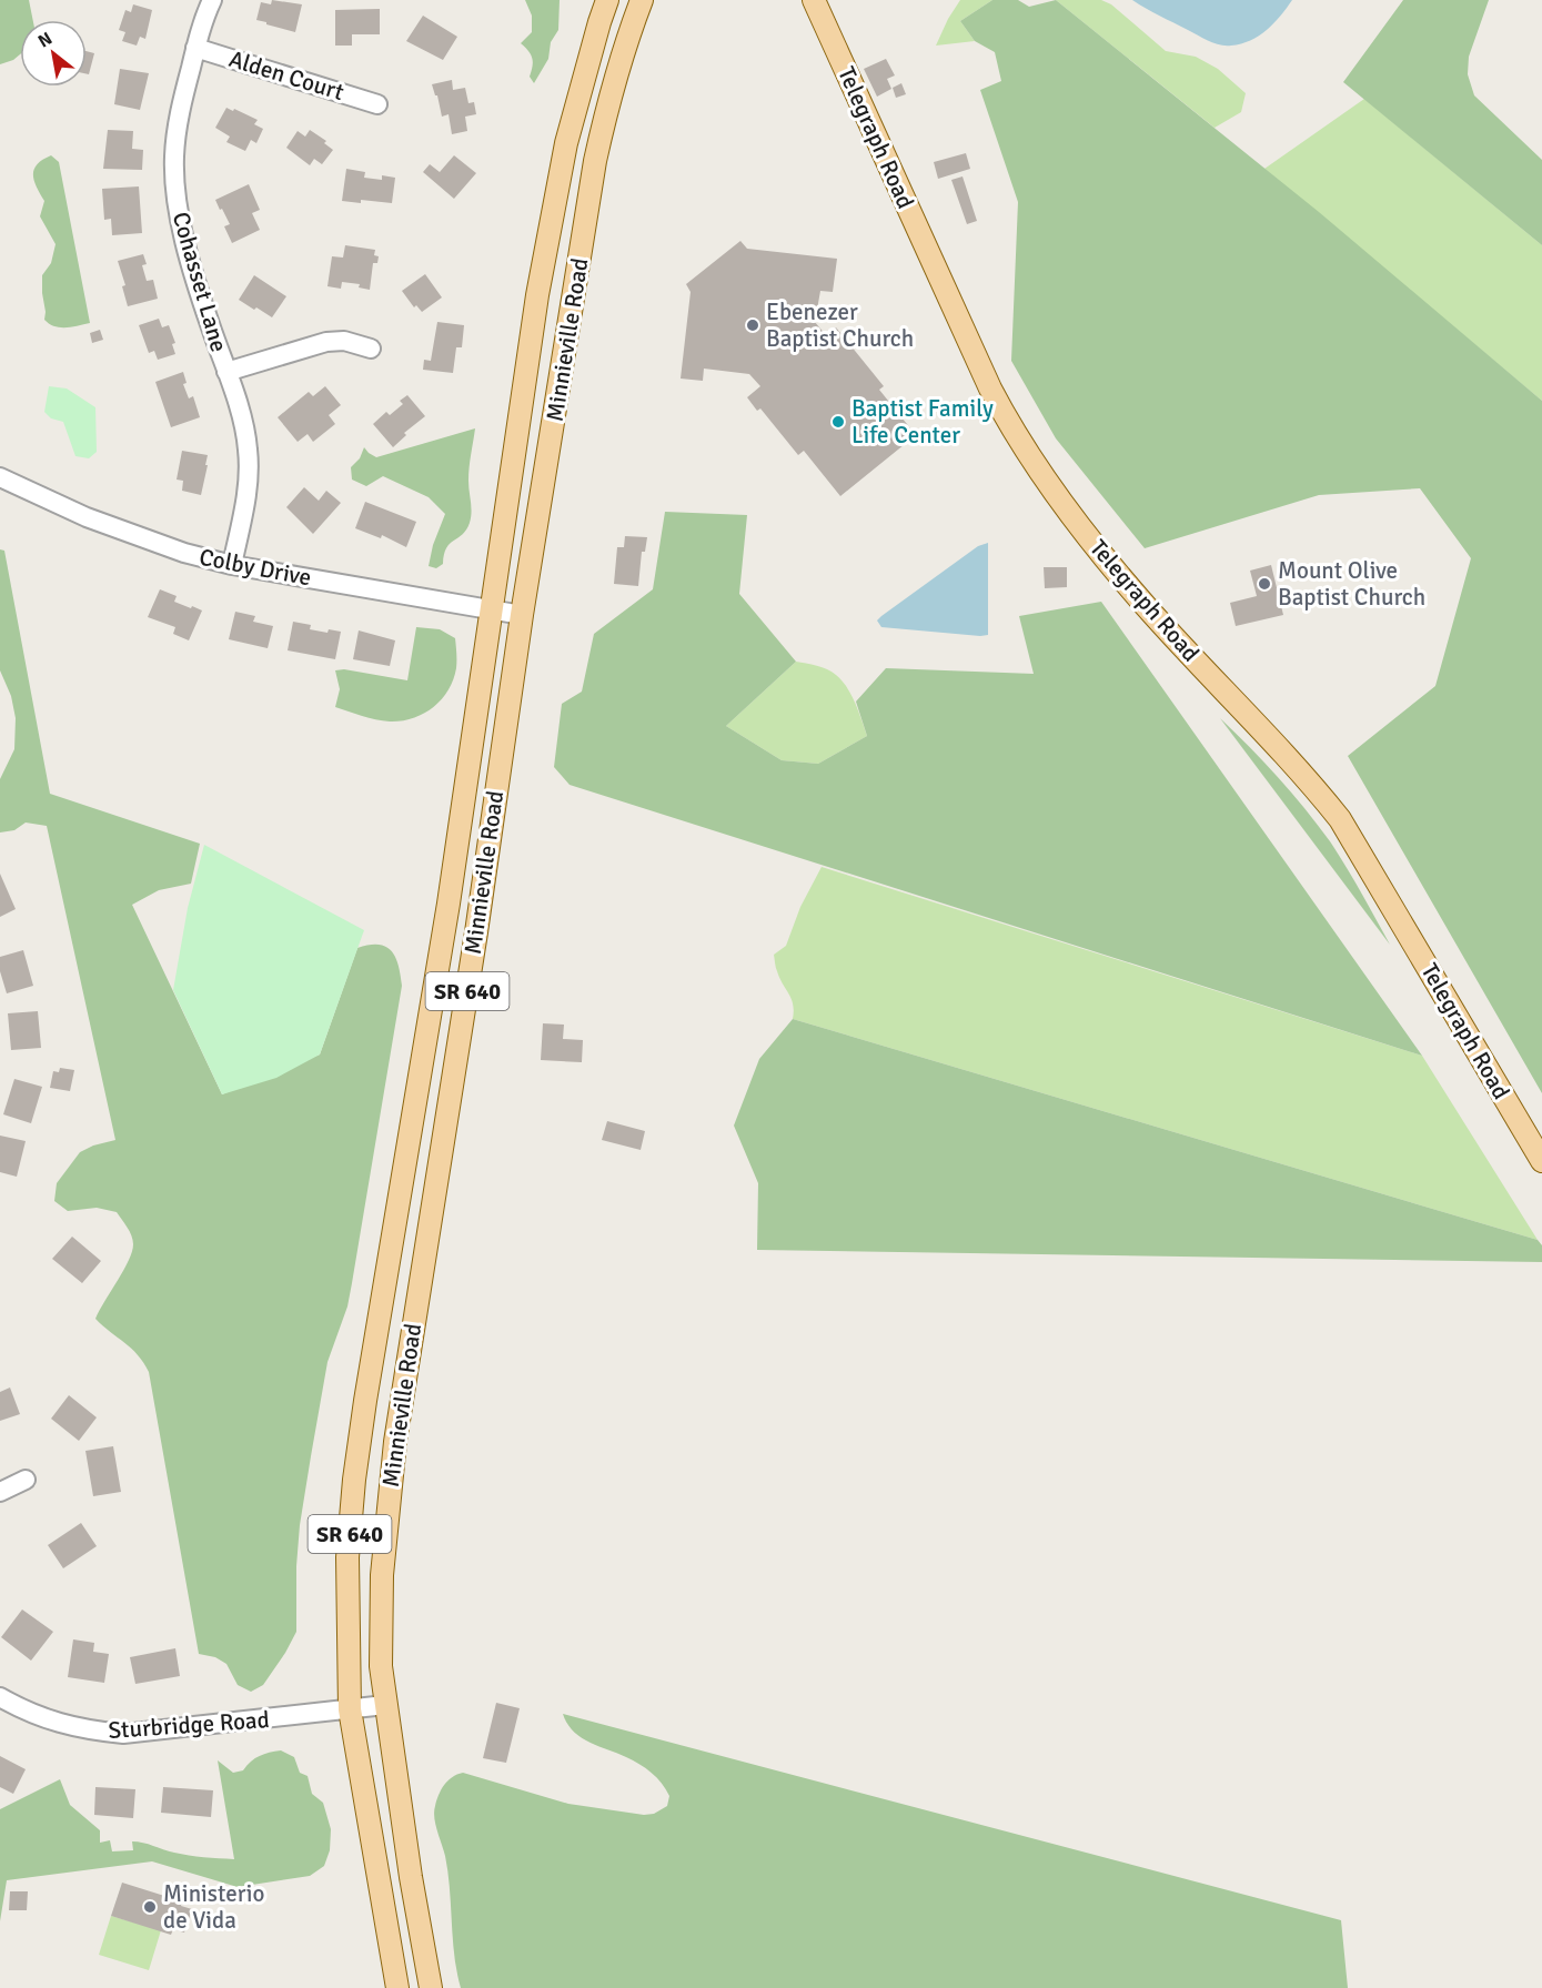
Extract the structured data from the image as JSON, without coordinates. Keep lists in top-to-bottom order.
{
  "streets": {
    "main road": ["Telegraph Road", "Minnieville Road", "SR 640"],
    "street": [
      "Alden Court",
      "Cohasset Lane",
      "Colby Drive",
      "Sturbridge Road"
    ]
  },
  "crossings": [
    ["Alden Court", "Cohasset Lane"],
    ["Cohasset Lane", "Colby Drive"],
    ["Minnieville Road", "Colby Drive"],
    ["Minnieville Road", "Sturbridge Road"]
  ],
  "places": [
    "Ebenezer Baptist Church",
    "Baptist Family Life Center",
    "Mount Olive Baptist Church",
    "Ministerio de Vida"
  ],
  "north": "top left"
}
